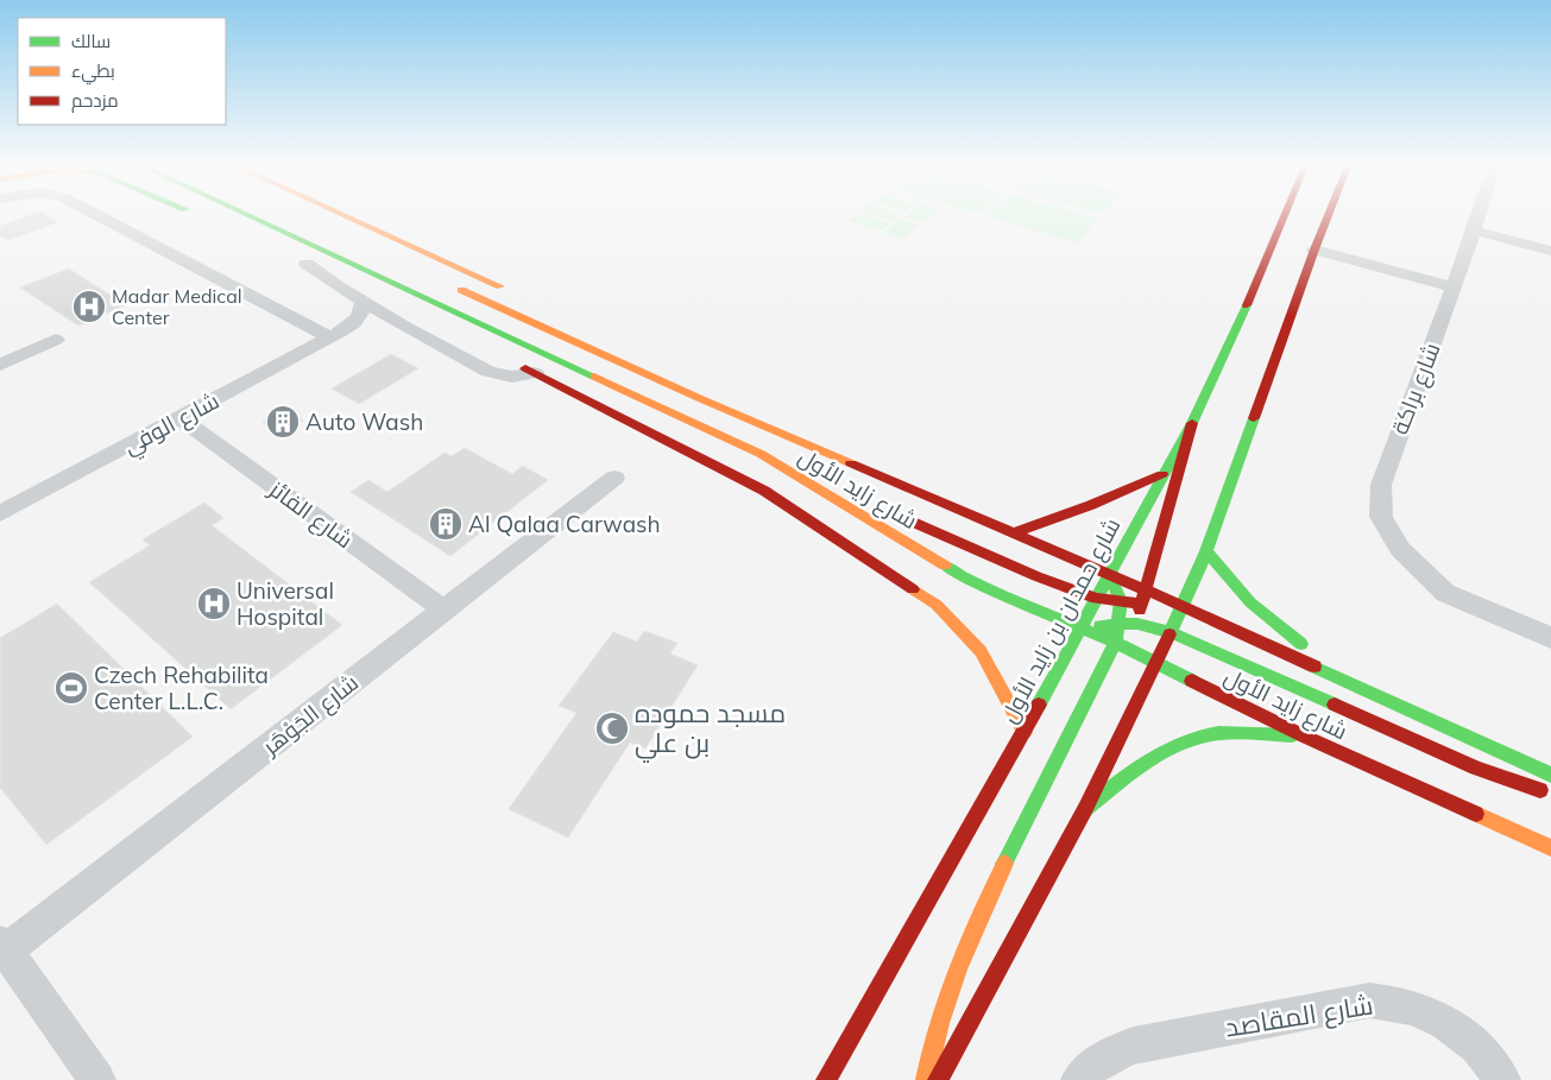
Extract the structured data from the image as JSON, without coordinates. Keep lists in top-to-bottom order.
{
  "streets": {
    "main road": ["شارع زايد الأول", "شارع حمدان بن زايد الأول"],
    "street": [
      "شارع براكة",
      "شارع الوفي",
      "شارع الفائز",
      "شارع الجَوْهَر",
      "شارع المقاصد"
    ]
  },
  "crossings": [
    ["شارع الوفي", "شارع الفائز"],
    ["شارع زايد الأول", "شارع حمدان بن زايد الأول"],
    ["شارع الفائز", "شارع الجَوْهَر"]
  ],
  "places": {
    "hospital": ["Madar Medical Center", "Universal Hospital"],
    "building": ["Auto Wash", "Al Qalaa Carwash"],
    "sports": ["Czech Rehabilita Center L.L.C."],
    "mosque": ["مسجد حموده بن علي"]
  },
  "legend": ["سالك", "بطيء", "مزدحم"]
}
